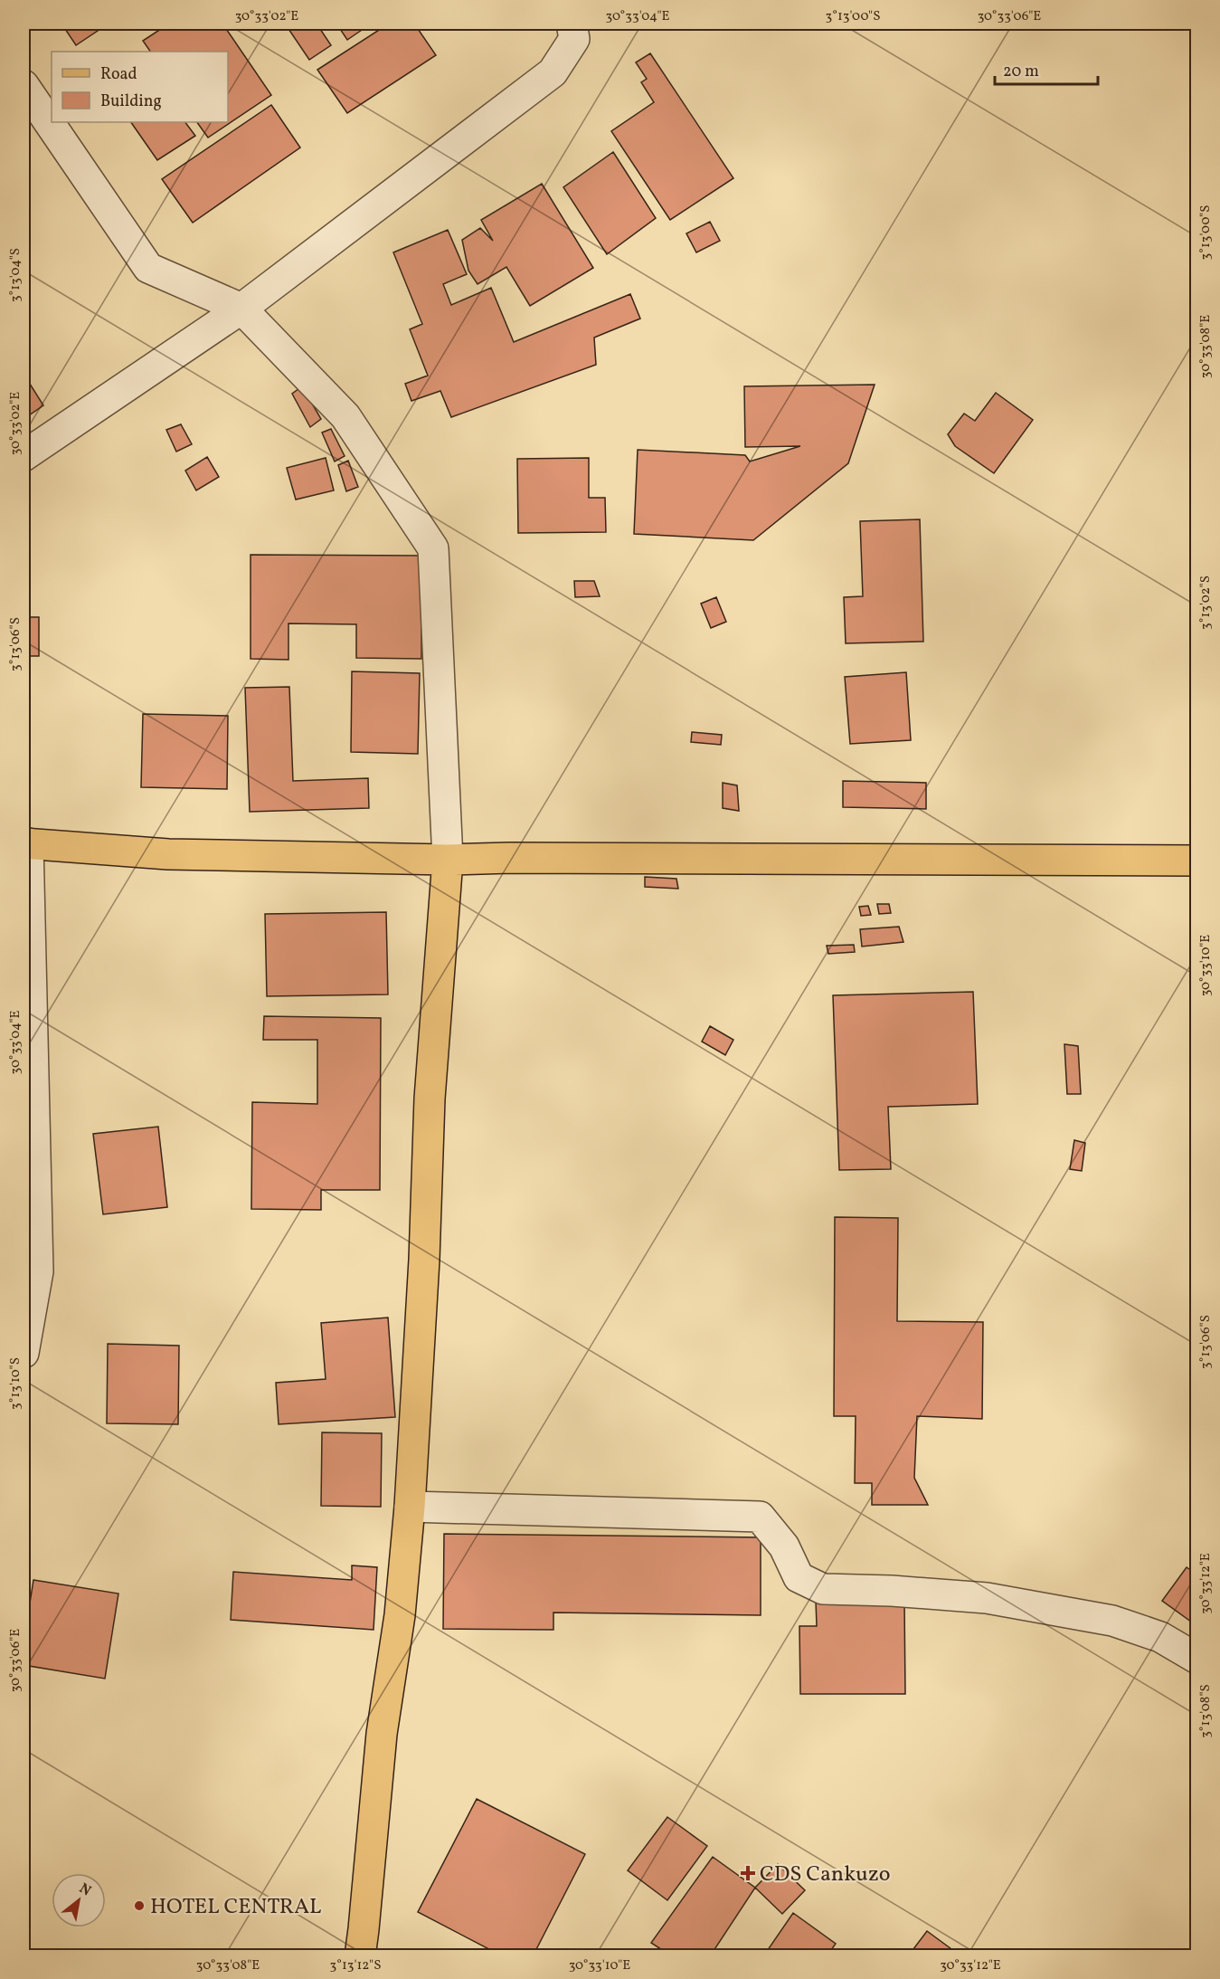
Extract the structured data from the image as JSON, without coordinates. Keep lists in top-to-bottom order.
{
  "places": {
    "health": ["CDS Cankuzo"],
    "other": ["HOTEL CENTRAL"]
  },
  "legend": ["Road", "Building"],
  "scale_bar": "20 m",
  "north": "top right",
  "coordinates": [
    "30°33'02\"E",
    "30°33'04\"E",
    "3°13'00\"S",
    "30°33'06\"E",
    "3°13'04\"S",
    "30°33'08\"E",
    "3°13'02\"S",
    "3°13'06\"S",
    "30°33'10\"E",
    "3°13'10\"S",
    "30°33'12\"E",
    "3°13'08\"S",
    "3°13'12\"S"
  ]
}
